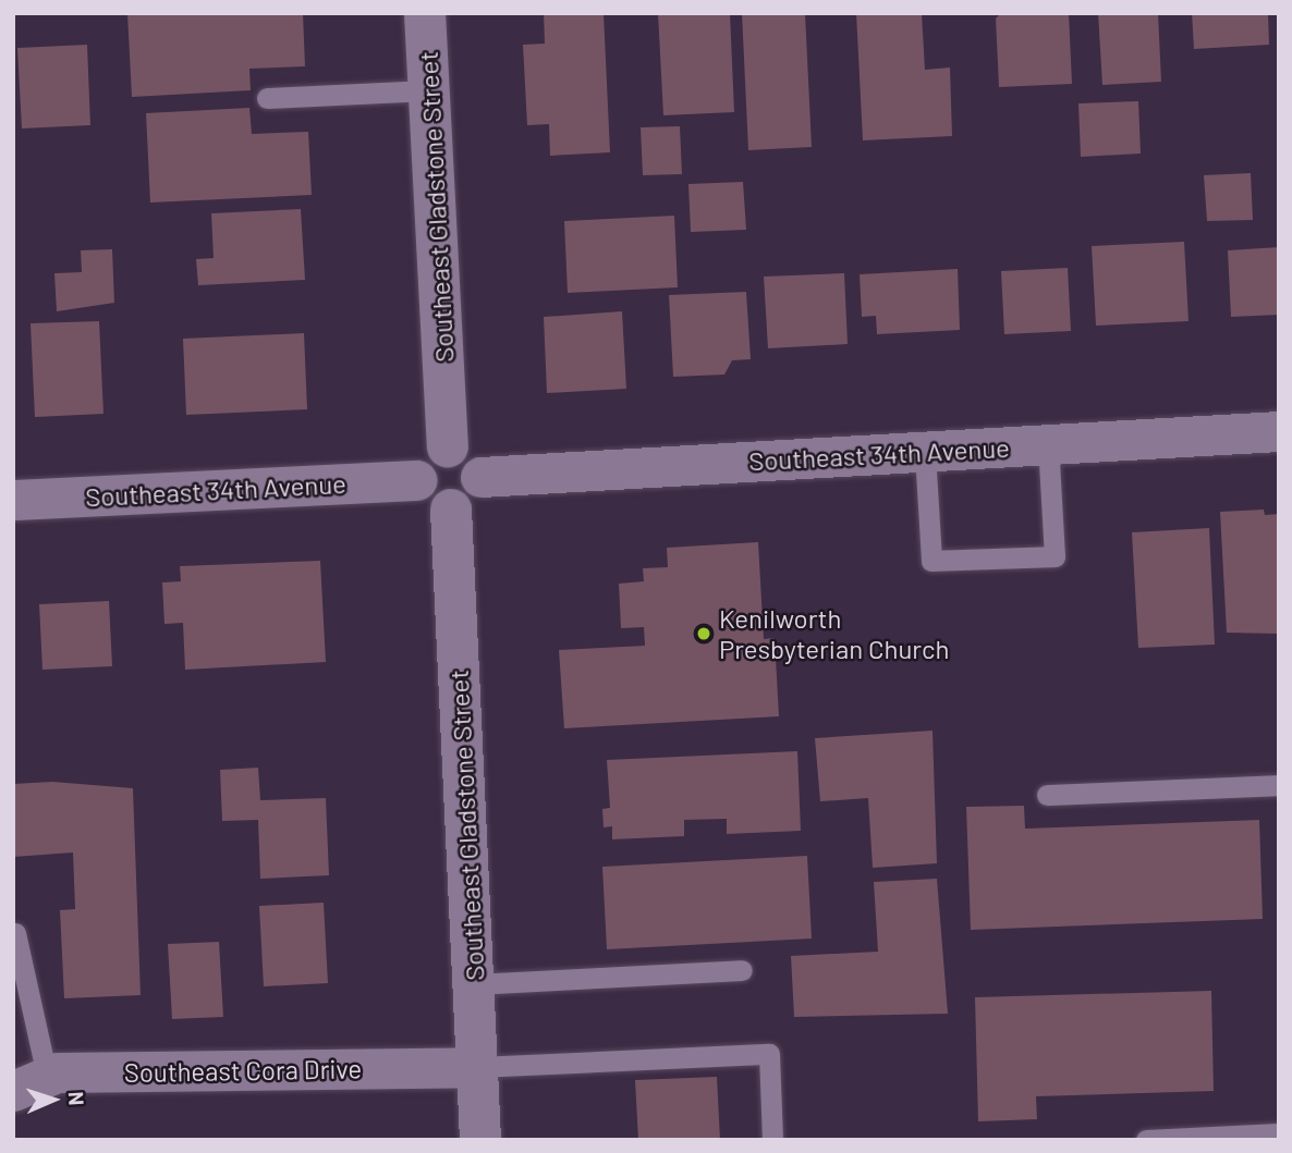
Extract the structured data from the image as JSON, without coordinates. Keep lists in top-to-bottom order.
{
  "streets": {
    "street": ["Southeast Gladstone Street", "Southeast 34th Avenue", "Southeast Cora Drive"]
  },
  "crossings": [
    ["Southeast Gladstone Street", "Southeast 34th Avenue"],
    ["Southeast Gladstone Street", "Southeast Cora Drive"]
  ],
  "places": ["Kenilworth Presbyterian Church"],
  "north": "right"
}
